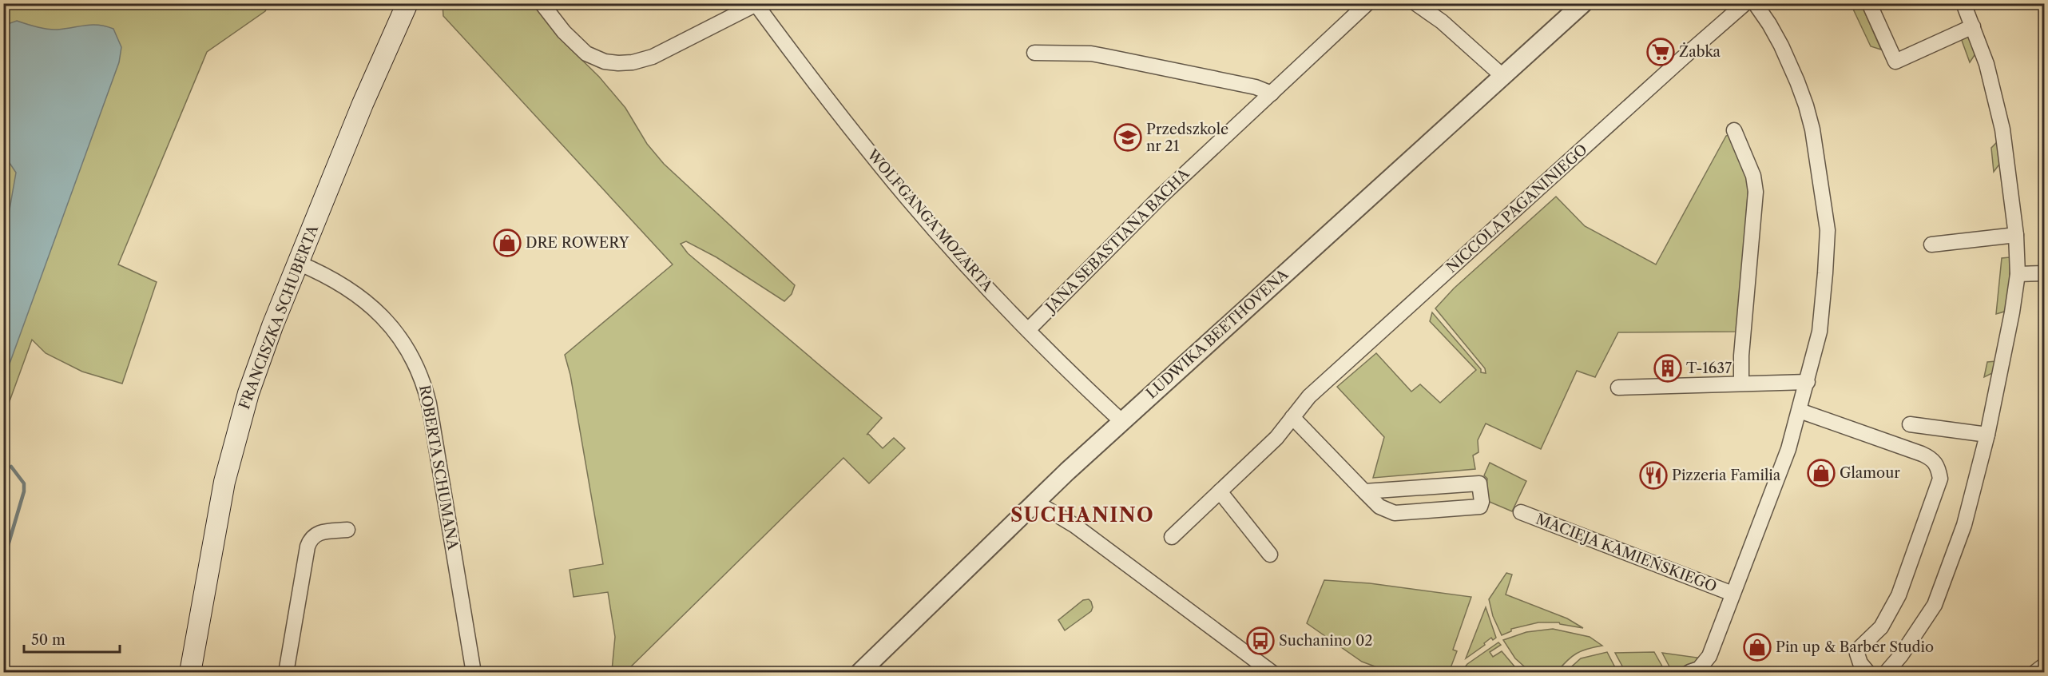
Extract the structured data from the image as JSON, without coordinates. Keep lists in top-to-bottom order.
{
  "streets": {
    "main road": ["FRANCISZKA SCHUBERTA"],
    "street": [
      "NICCOLA PAGANINIEGO",
      "WOLFGANGA MOZARTA",
      "JANA SEBASTIANA BACHA",
      "LUDWIKA BEETHOVENA",
      "ROBERTA SCHUMANA",
      "MACIEJA KAMIEŃSKIEGO"
    ]
  },
  "crossings": [
    ["WOLFGANGA MOZARTA", "JANA SEBASTIANA BACHA"],
    ["WOLFGANGA MOZARTA", "LUDWIKA BEETHOVENA"],
    ["FRANCISZKA SCHUBERTA", "ROBERTA SCHUMANA"]
  ],
  "districts": ["SUCHANINO"],
  "places": {
    "supermarket": ["Żabka"],
    "school or university": ["Przedszkole nr 21"],
    "shop": ["DRE ROWERY", "Glamour", "Pin up & Barber Studio"],
    "building": ["T-1637"],
    "restaurant": ["Pizzeria Familia"],
    "bus stop": ["Suchanino 02"]
  },
  "scale_bar": "50 m"
}
